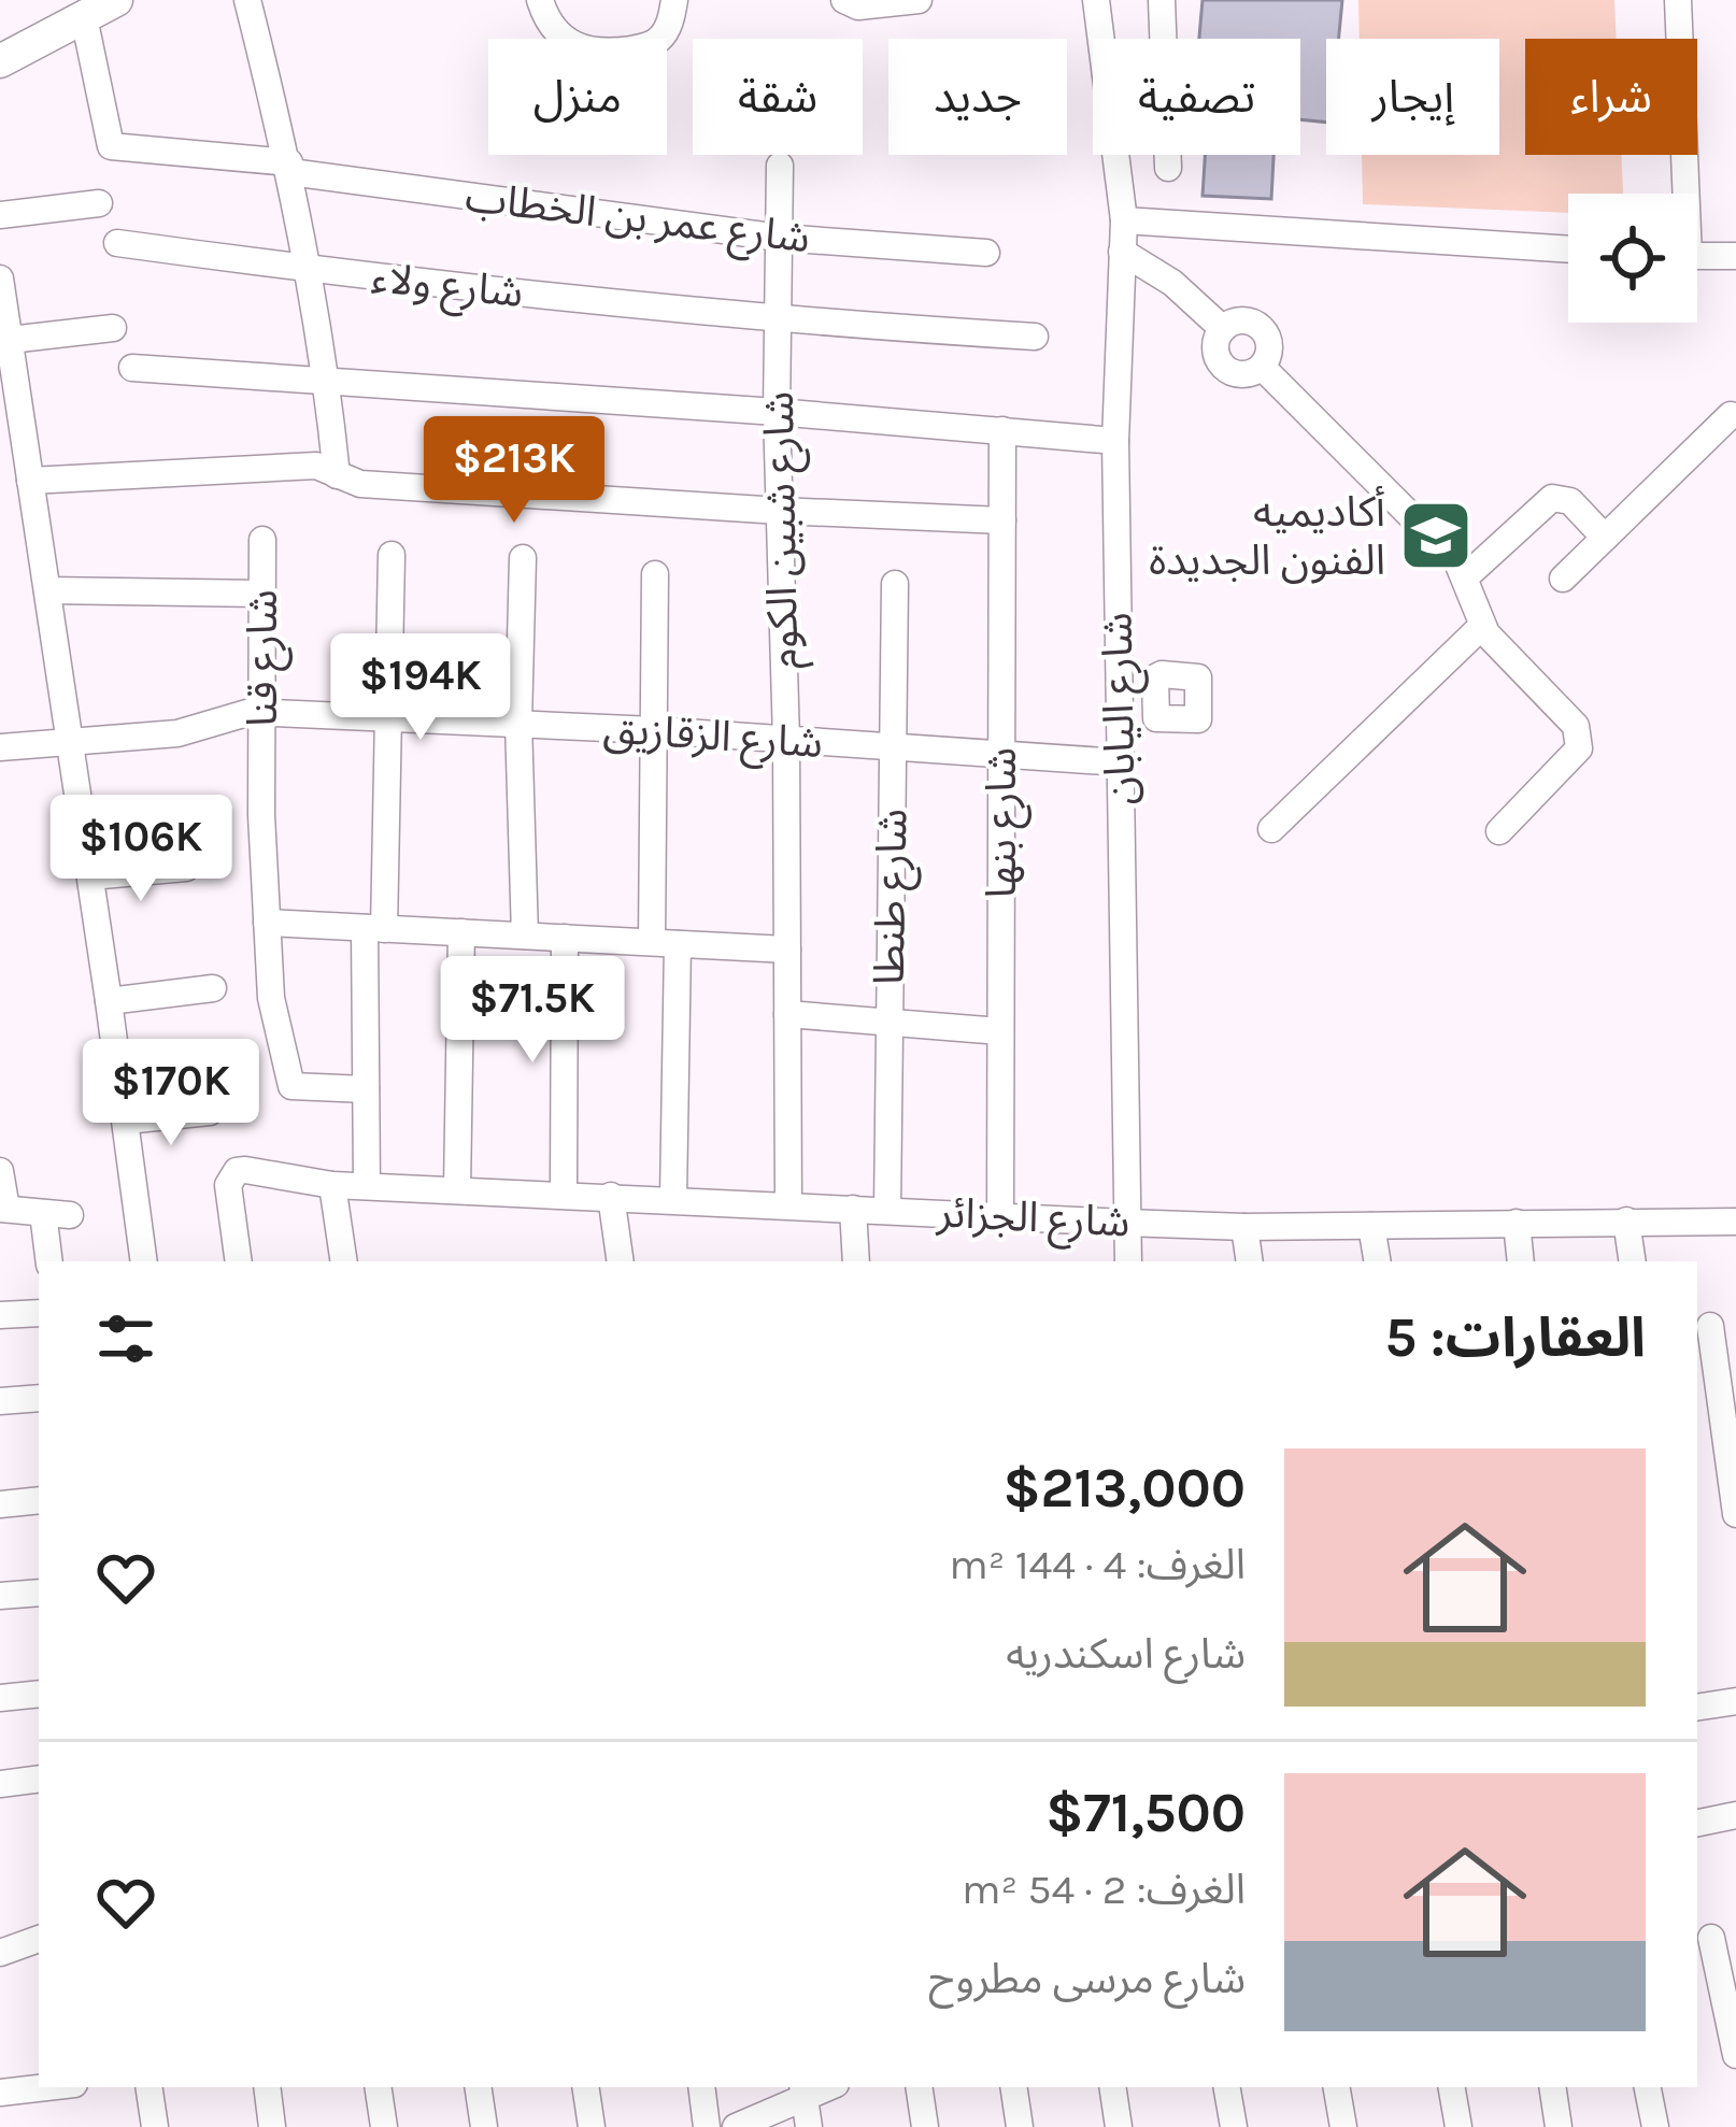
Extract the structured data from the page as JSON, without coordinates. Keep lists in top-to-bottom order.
{
  "streets": {
    "street": [
      "شارع عمر بن الخطاب",
      "شارع ولاء",
      "شارع شبين الكوم",
      "شارع قنا",
      "شارع اليابان",
      "شارع الزقازيق",
      "شارع بنها",
      "شارع طنطا",
      "شارع الجزائر"
    ]
  },
  "crossings": [
    ["شارع عمر بن الخطاب", "شارع شبين الكوم"],
    ["شارع ولاء", "شارع شبين الكوم"],
    ["شارع شبين الكوم", "شارع الزقازيق"],
    ["شارع شبين الكوم", "شارع الجزائر"],
    ["شارع قنا", "شارع الزقازيق"],
    ["شارع اليابان", "شارع الزقازيق"],
    ["شارع اليابان", "شارع الجزائر"],
    ["شارع الزقازيق", "شارع بنها"],
    ["شارع الزقازيق", "شارع طنطا"],
    ["شارع بنها", "شارع الجزائر"],
    ["شارع طنطا", "شارع الجزائر"]
  ],
  "places": {
    "school or university": ["أكاديميه الفنون الجديدة"]
  },
  "page": {
    "chip": [
      "شراء",
      "إيجار",
      "تصفية",
      "جديد",
      "شقة",
      "منزل"
    ],
    "price": [
      "$213K",
      "$194K",
      "$106K",
      "$71.5K",
      "$170K"
    ],
    "heading": "العقارات: 5",
    "list": [
      {
        "name": "$213,000",
        "note": "الغرف: 4 · 144 m² · شارع اسكندريه"
      },
      {
        "name": "$71,500",
        "note": "الغرف: 2 · 54 m² · شارع مرسى مطروح"
      }
    ]
  }
}
